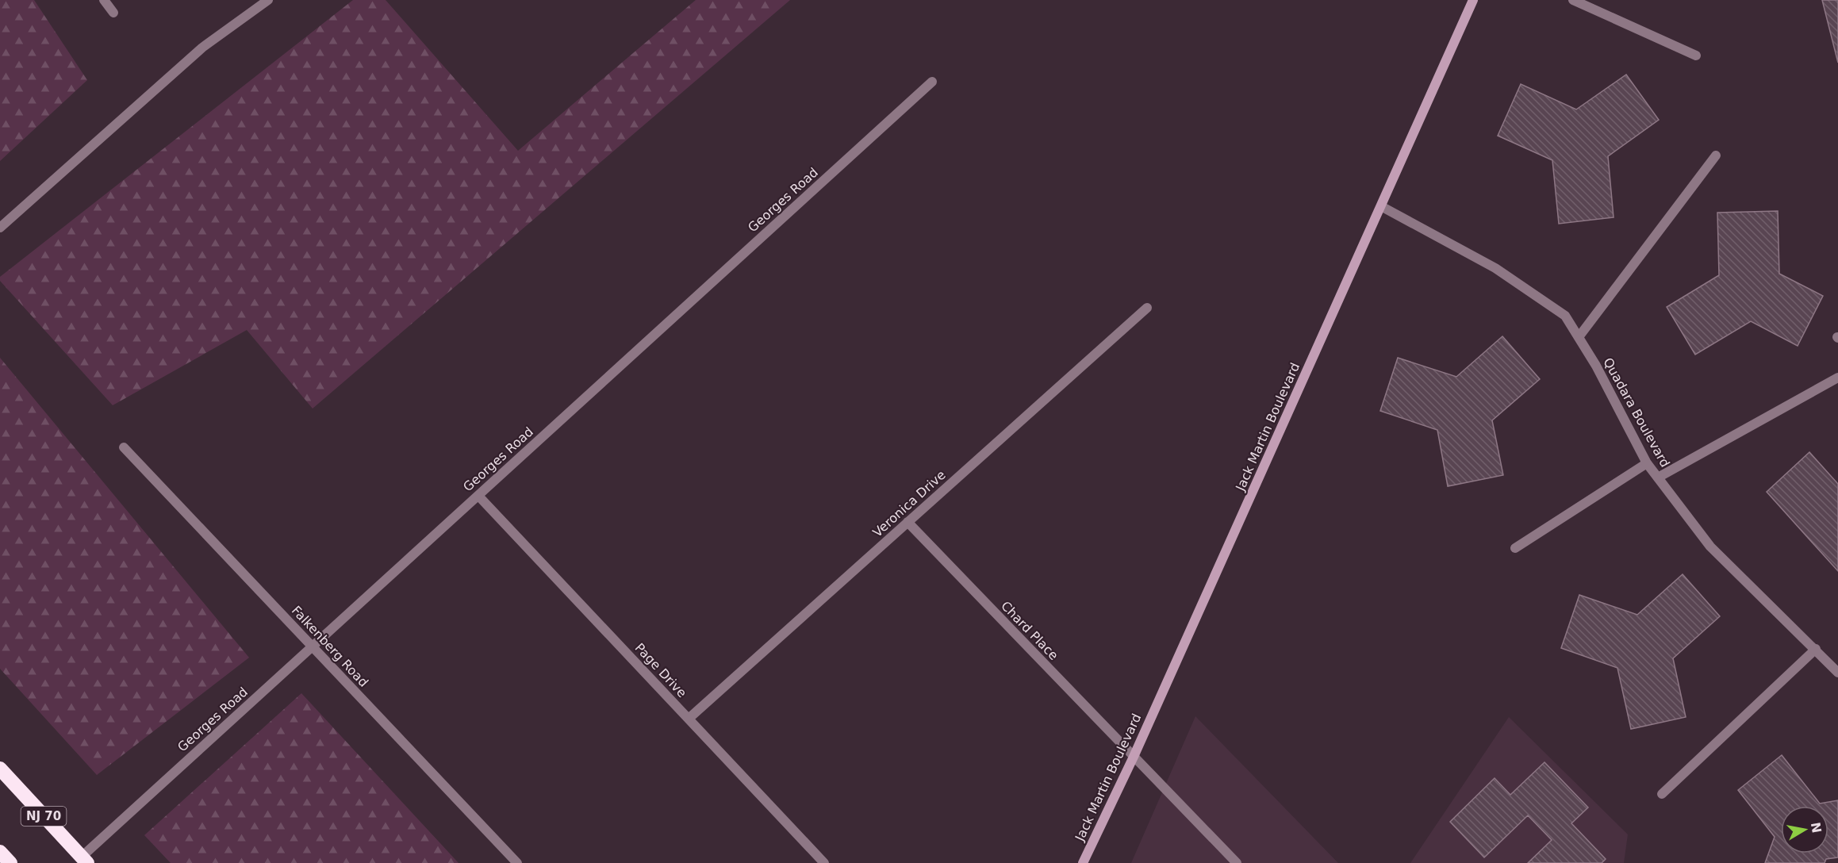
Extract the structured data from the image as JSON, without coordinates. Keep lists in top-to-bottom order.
{
  "streets": {
    "highway": ["NJ 70"],
    "street": [
      "Georges Road",
      "Quadara Boulevard",
      "Jack Martin Boulevard",
      "Veronica Drive",
      "Chard Place",
      "Falkenberg Road",
      "Page Drive"
    ]
  },
  "crossings": [
    ["Georges Road", "Falkenberg Road"],
    ["Georges Road", "Page Drive"],
    ["Georges Road", "NJ 70"],
    ["Quadara Boulevard", "Jack Martin Boulevard"],
    ["Jack Martin Boulevard", "Chard Place"],
    ["Veronica Drive", "Chard Place"],
    ["Veronica Drive", "Page Drive"]
  ],
  "north": "right"
}
